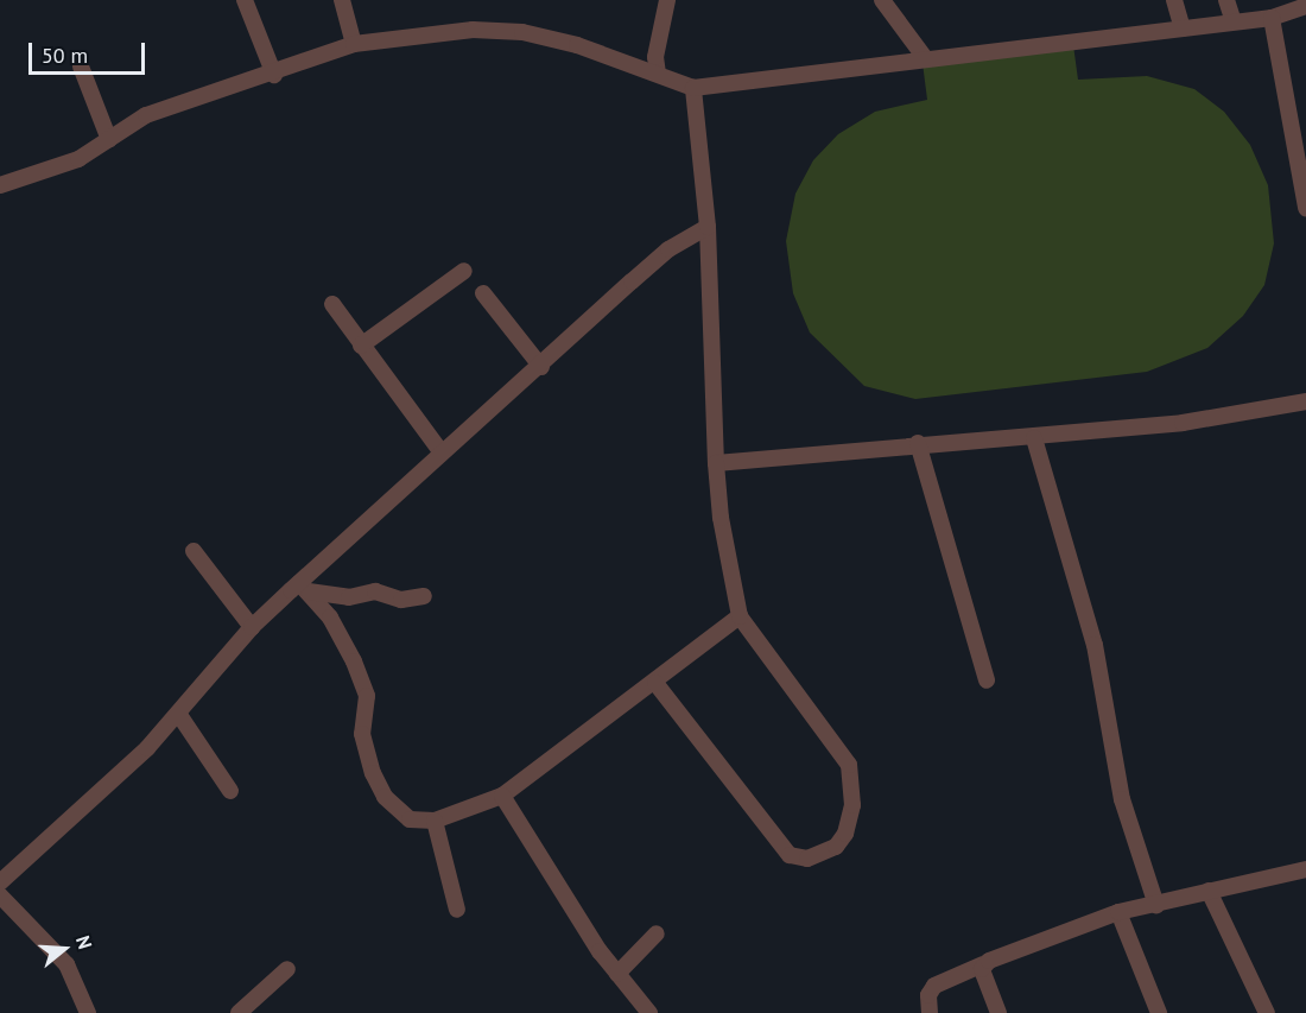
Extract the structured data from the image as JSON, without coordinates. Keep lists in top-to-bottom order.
{
  "scale_bar": "50 m",
  "north": "right"
}
